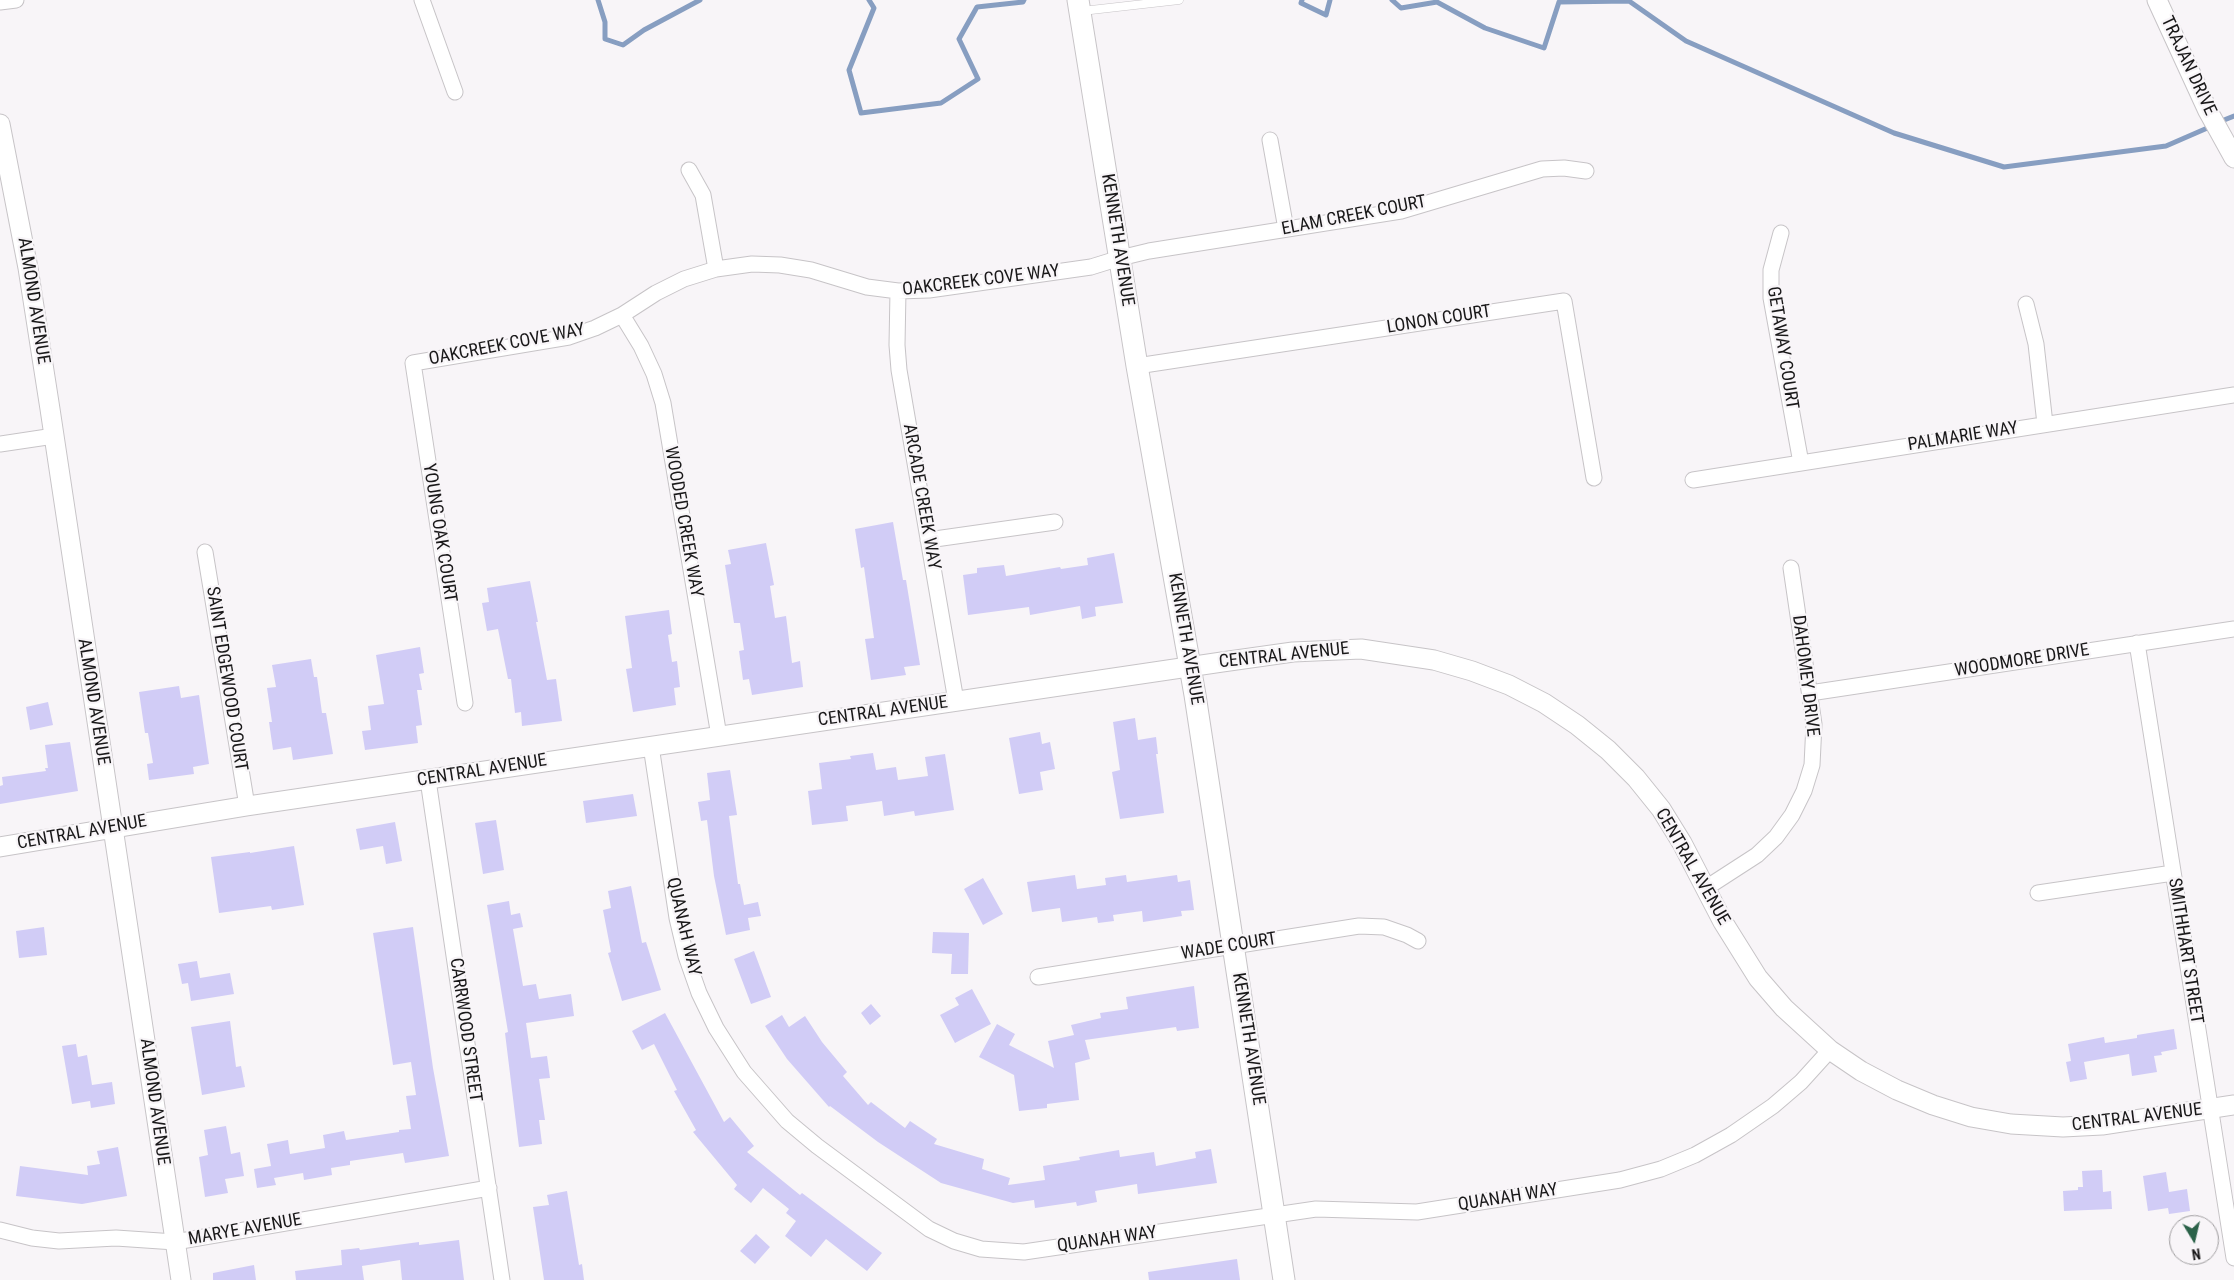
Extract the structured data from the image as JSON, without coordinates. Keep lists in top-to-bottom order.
{
  "streets": {
    "main road": ["KENNETH AVENUE"],
    "street": [
      "TRAJAN DRIVE",
      "ELAM CREEK COURT",
      "OAKCREEK COVE WAY",
      "ALMOND AVENUE",
      "LONON COURT",
      "GETAWAY COURT",
      "PALMARIE WAY",
      "ARCADE CREEK WAY",
      "WOODED CREEK WAY",
      "YOUNG OAK COURT",
      "CENTRAL AVENUE",
      "WOODMORE DRIVE",
      "DAHOMEY DRIVE",
      "SAINT EDGEWOOD COURT",
      "QUANAH WAY",
      "WADE COURT",
      "SMITHHART STREET",
      "CARRWOOD STREET",
      "MARYE AVENUE"
    ]
  },
  "crossings": [
    ["ELAM CREEK COURT", "KENNETH AVENUE"],
    ["ELAM CREEK COURT", "OAKCREEK COVE WAY"],
    ["KENNETH AVENUE", "OAKCREEK COVE WAY"],
    ["KENNETH AVENUE", "LONON COURT"],
    ["KENNETH AVENUE", "CENTRAL AVENUE"],
    ["KENNETH AVENUE", "QUANAH WAY"],
    ["KENNETH AVENUE", "WADE COURT"],
    ["OAKCREEK COVE WAY", "ARCADE CREEK WAY"],
    ["OAKCREEK COVE WAY", "WOODED CREEK WAY"],
    ["OAKCREEK COVE WAY", "YOUNG OAK COURT"],
    ["ALMOND AVENUE", "CENTRAL AVENUE"],
    ["ALMOND AVENUE", "MARYE AVENUE"],
    ["GETAWAY COURT", "PALMARIE WAY"],
    ["ARCADE CREEK WAY", "CENTRAL AVENUE"],
    ["WOODED CREEK WAY", "CENTRAL AVENUE"],
    ["CENTRAL AVENUE", "DAHOMEY DRIVE"],
    ["CENTRAL AVENUE", "SAINT EDGEWOOD COURT"],
    ["CENTRAL AVENUE", "QUANAH WAY"],
    ["CENTRAL AVENUE", "SMITHHART STREET"],
    ["CENTRAL AVENUE", "CARRWOOD STREET"],
    ["WOODMORE DRIVE", "DAHOMEY DRIVE"],
    ["WOODMORE DRIVE", "SMITHHART STREET"],
    ["CARRWOOD STREET", "MARYE AVENUE"]
  ],
  "north": "bottom"
}
